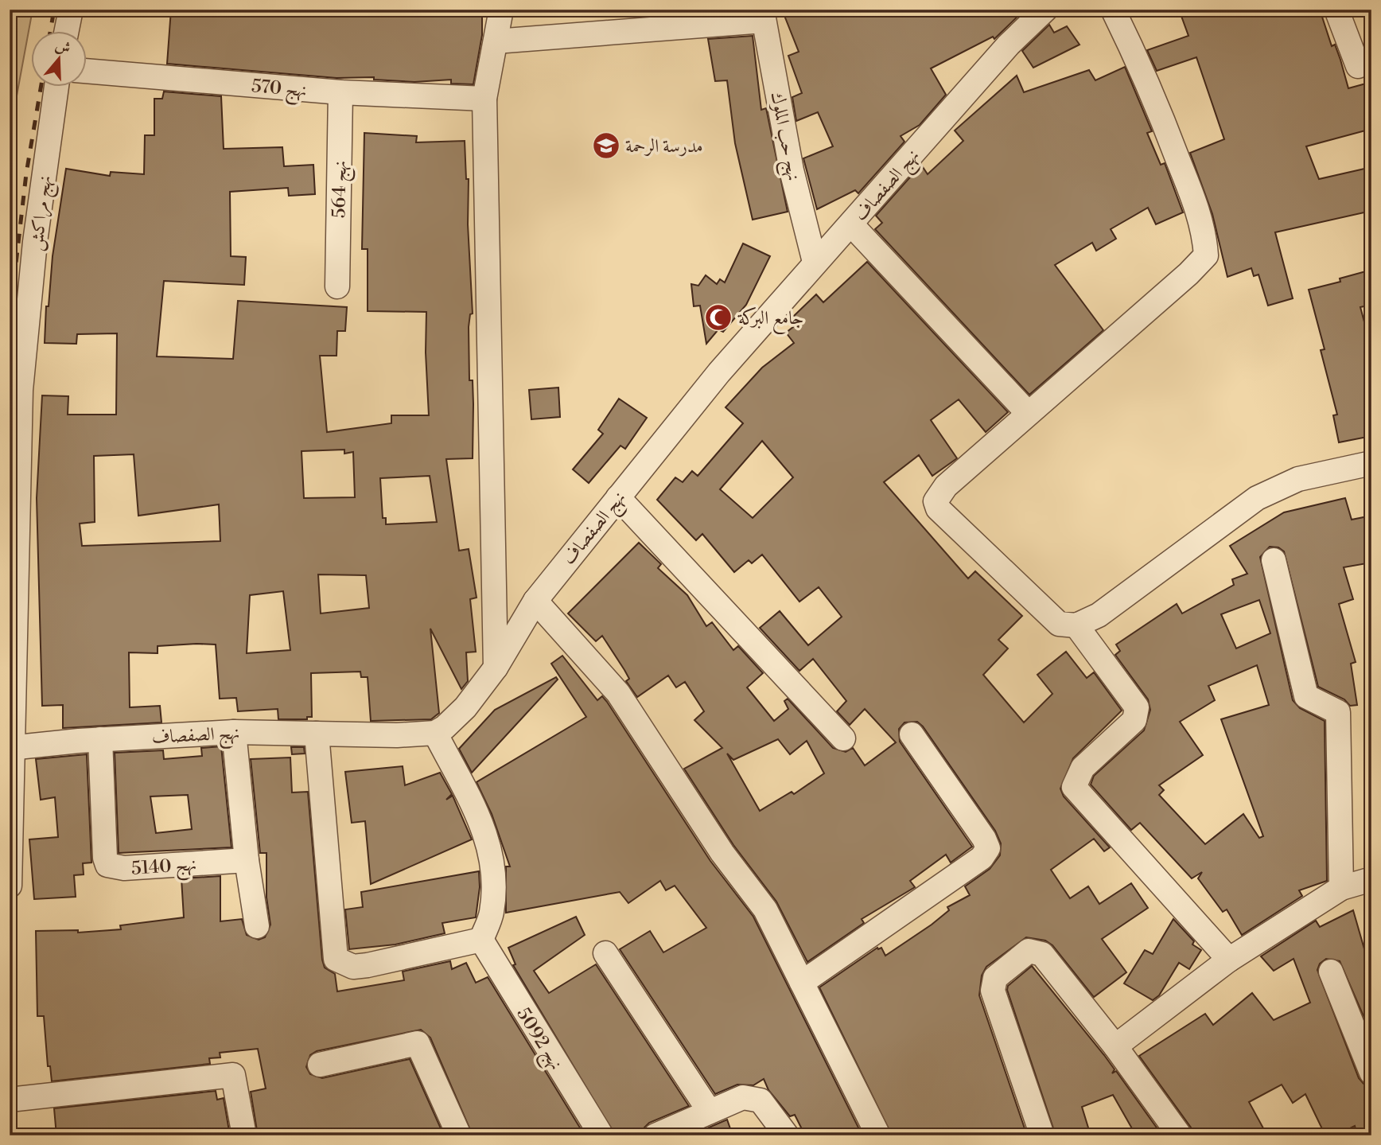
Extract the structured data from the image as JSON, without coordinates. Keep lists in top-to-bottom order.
{
  "streets": {
    "street": [
      "نهج 570",
      "نهج حب الملوك",
      "نهج الصفصاف",
      "نهج 564",
      "نهج مراكش",
      "نهج 5140",
      "نهج 5092"
    ]
  },
  "crossings": [
    ["نهج 570", "نهج 564"],
    ["نهج حب الملوك", "نهج الصفصاف"],
    ["نهج الصفصاف", "نهج مراكش"],
    ["نهج الصفصاف", "نهج 5140"]
  ],
  "places": {
    "school or university": ["مدرسة الرحمة"],
    "mosque": ["جامع البركة"]
  },
  "north": "top"
}
